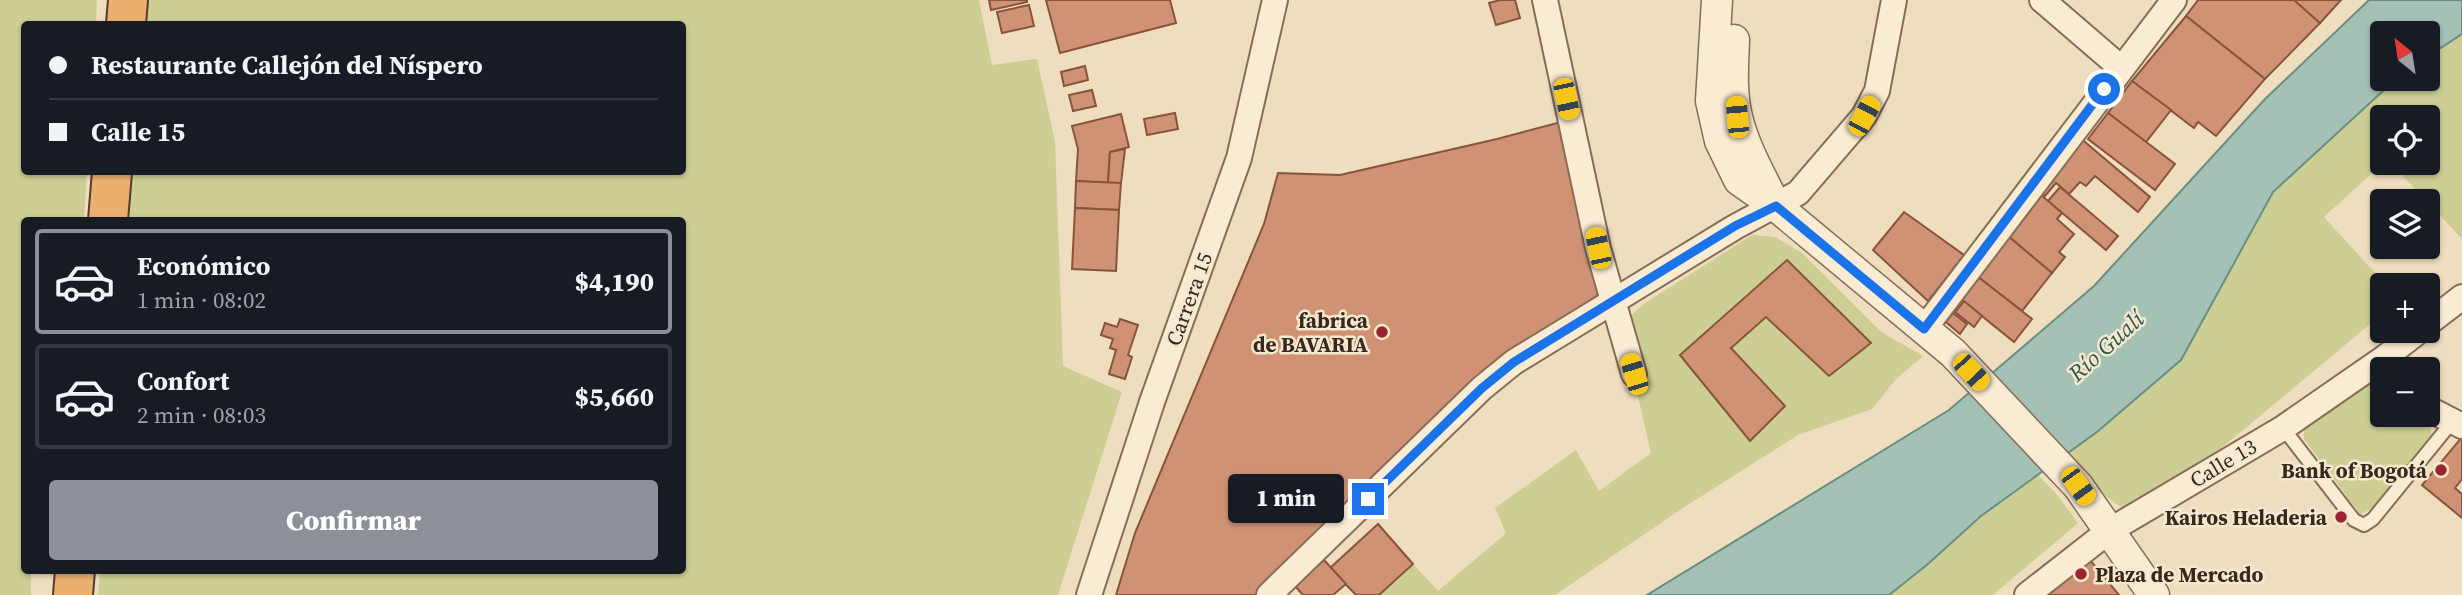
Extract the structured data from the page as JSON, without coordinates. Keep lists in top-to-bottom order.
{
  "streets": {
    "street": ["Carrera 15", "Calle 13"]
  },
  "water": ["Río Gualí"],
  "places": [
    "fabrica de BAVARIA",
    "Bank of Bogotá",
    "Kairos Heladeria",
    "Plaza de Mercado"
  ],
  "north": "top left",
  "page": {
    "map_buttons": ["+", "−"],
    "banner": ["Restaurante Callejón del Níspero", "Calle 15"],
    "list": [
      {
        "name": "Económico",
        "note": "1 min · 08:02",
        "value": "$4,190"
      },
      {
        "name": "Confort",
        "note": "2 min · 08:03",
        "value": "$5,660"
      }
    ],
    "buttons": "Confirmar",
    "bubble": "1 min"
  }
}
